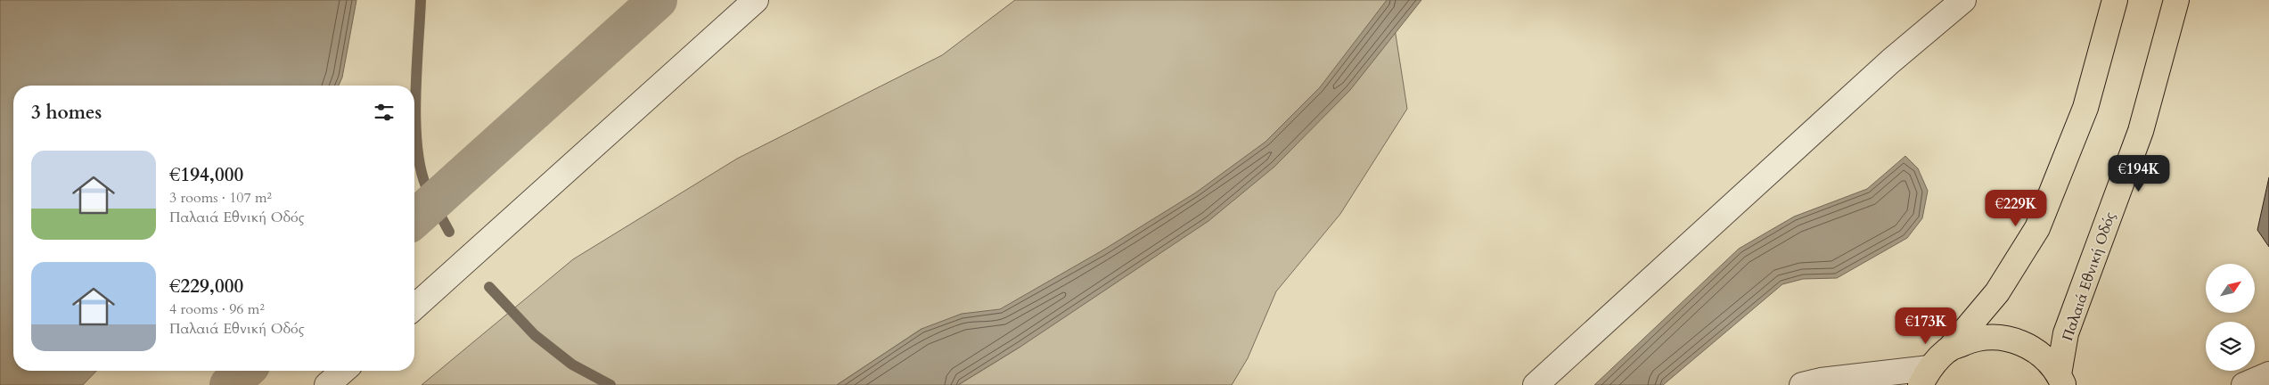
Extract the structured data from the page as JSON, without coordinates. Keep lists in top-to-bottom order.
{
  "streets": {
    "main road": ["Παλαιά Εθνική Οδός"]
  },
  "north": "top right",
  "page": {
    "heading": "3 homes",
    "list": [
      {
        "name": "€194,000",
        "note": "3 rooms · 107 m² · Παλαιά Εθνική Οδός"
      },
      {
        "name": "€229,000",
        "note": "4 rooms · 96 m² · Παλαιά Εθνική Οδός"
      }
    ],
    "price": ["€194K", "€229K", "€173K"]
  }
}
